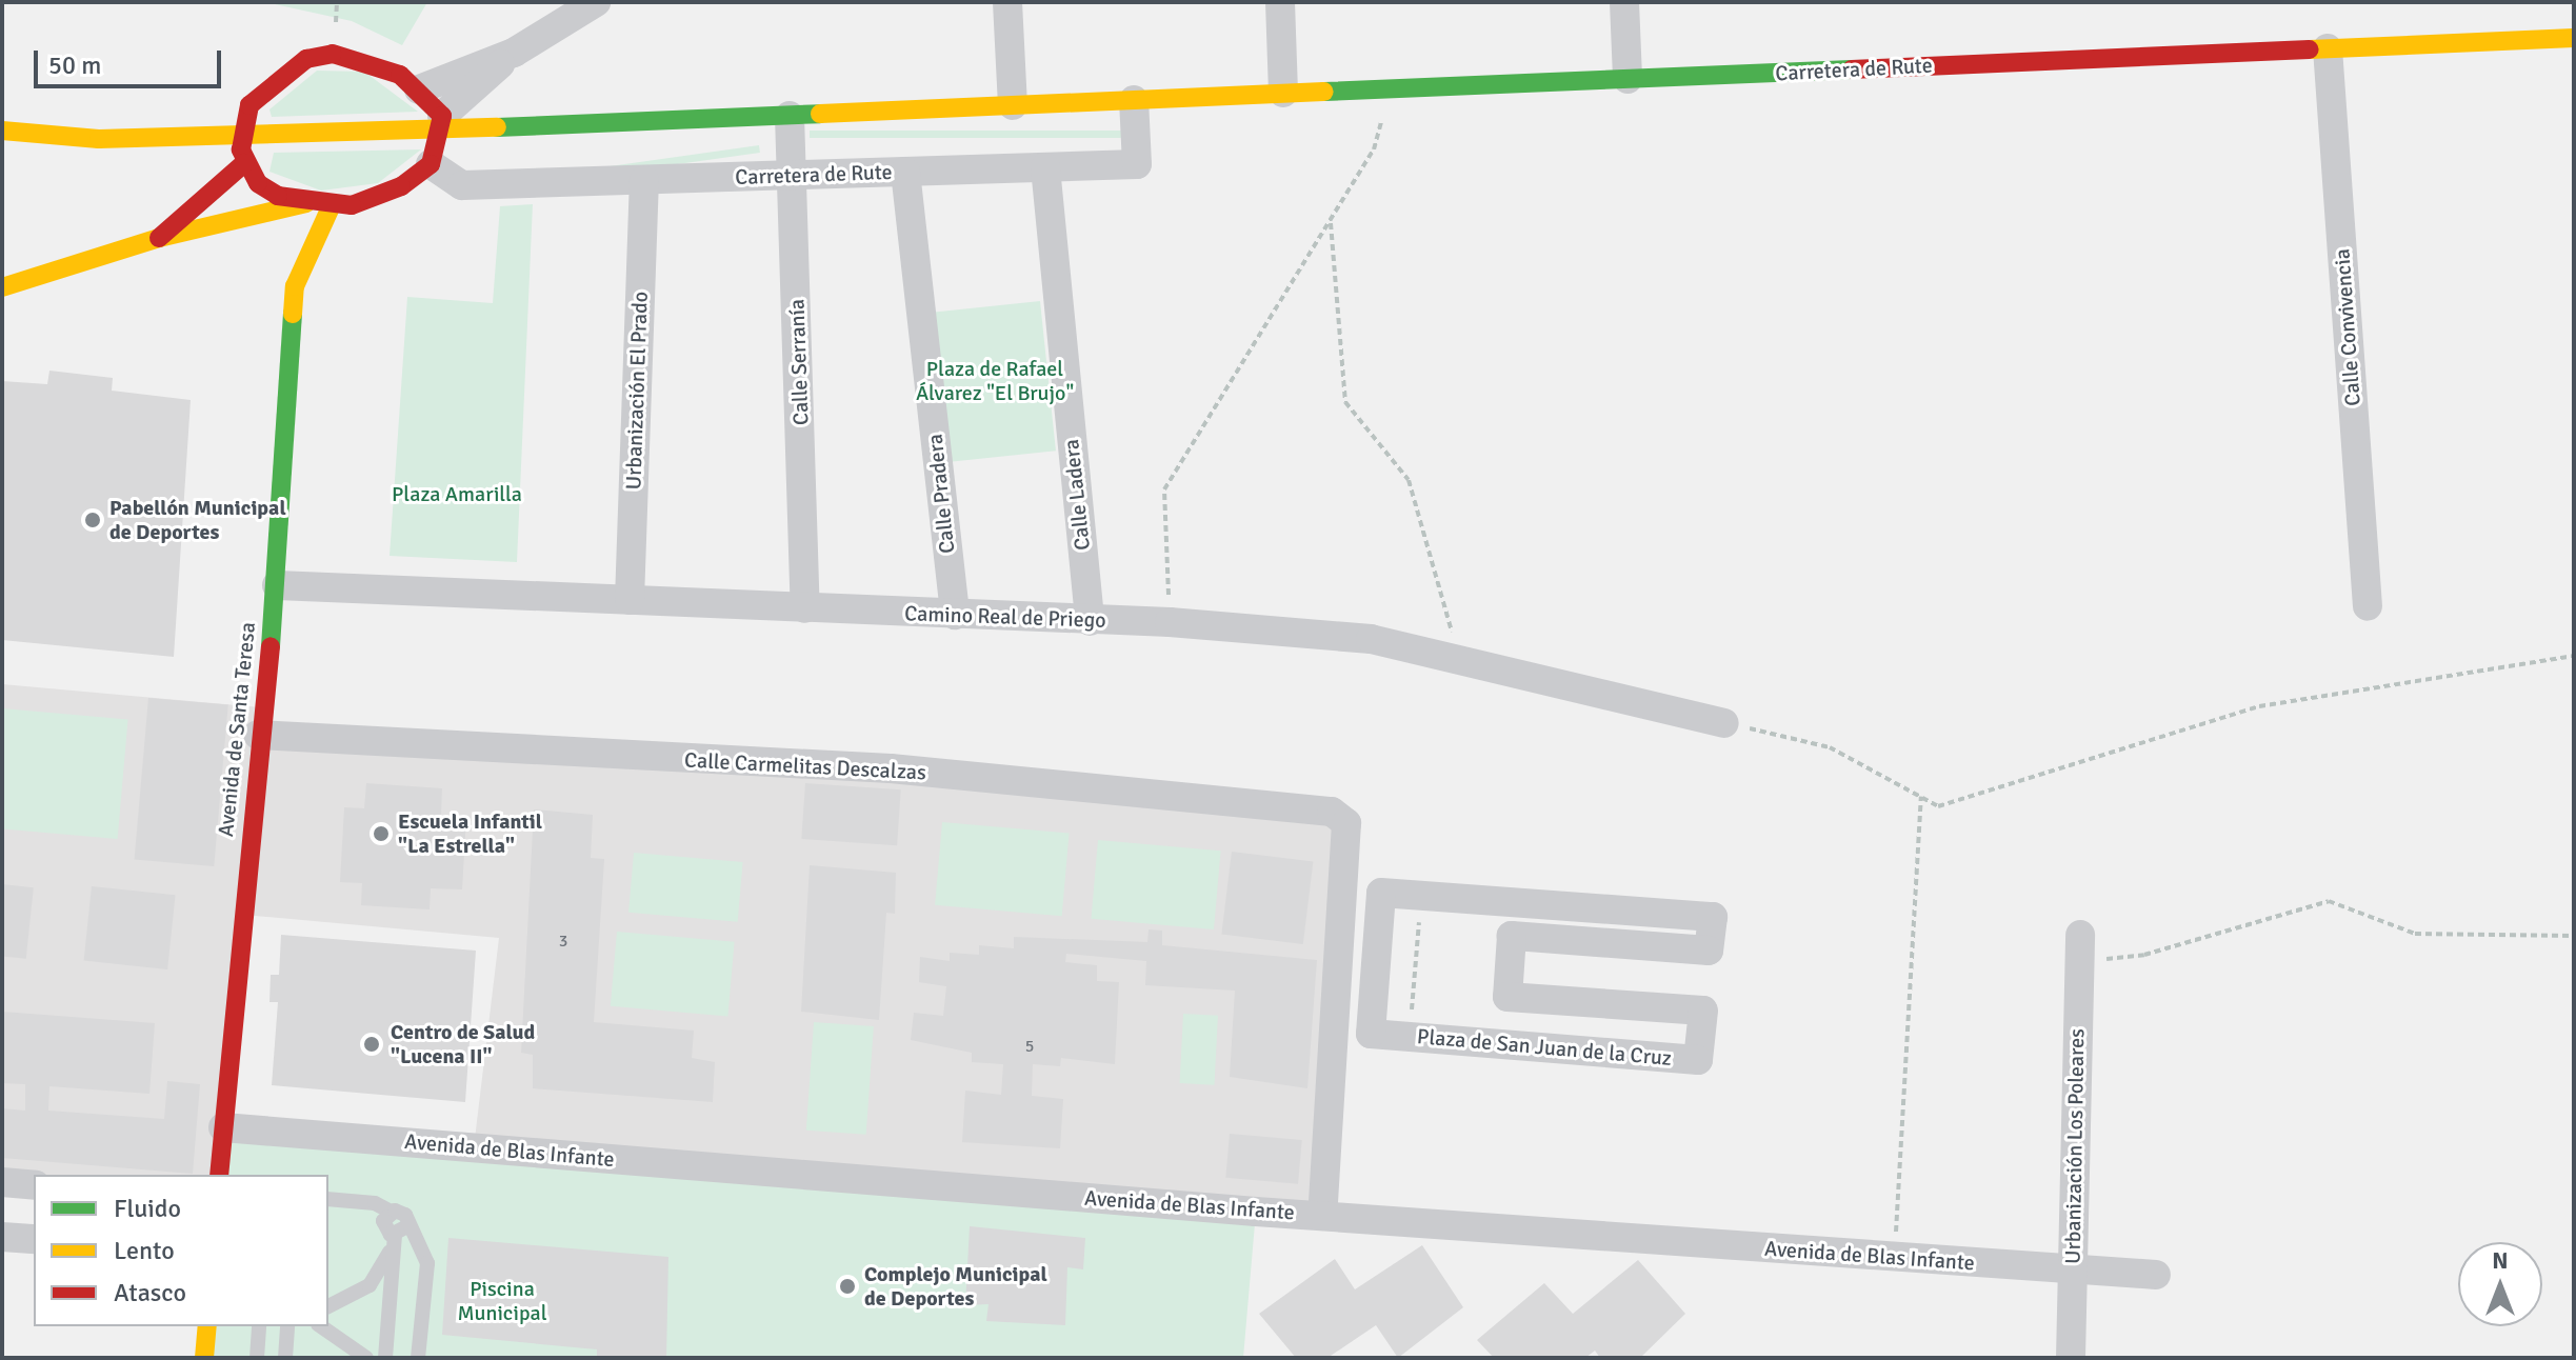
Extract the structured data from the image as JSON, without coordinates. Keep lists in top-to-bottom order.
{
  "streets": {
    "street": [
      "Carretera de Rute",
      "Calle Convivencia",
      "Calle Serranía",
      "Urbanización El Prado",
      "Calle Pradera",
      "Calle Ladera",
      "Camino Real de Priego",
      "Avenida de Santa Teresa",
      "Calle Carmelitas Descalzas",
      "Plaza de San Juan de la Cruz",
      "Urbanización Los Poleares",
      "Avenida de Blas Infante"
    ]
  },
  "crossings": [
    ["Carretera de Rute", "Calle Convivencia"],
    ["Carretera de Rute", "Calle Serranía"],
    ["Carretera de Rute", "Urbanización El Prado"],
    ["Carretera de Rute", "Calle Pradera"],
    ["Carretera de Rute", "Calle Ladera"],
    ["Calle Serranía", "Camino Real de Priego"],
    ["Urbanización El Prado", "Camino Real de Priego"],
    ["Calle Pradera", "Camino Real de Priego"],
    ["Calle Ladera", "Camino Real de Priego"],
    ["Camino Real de Priego", "Avenida de Santa Teresa"],
    ["Avenida de Santa Teresa", "Calle Carmelitas Descalzas"],
    ["Avenida de Santa Teresa", "Avenida de Blas Infante"],
    ["Calle Carmelitas Descalzas", "Avenida de Blas Infante"],
    ["Urbanización Los Poleares", "Avenida de Blas Infante"]
  ],
  "parks": ["Plaza de Rafael Álvarez \"El Brujo\"", "Plaza Amarilla", "Piscina Municipal"],
  "places": [
    "Pabellón Municipal de Deportes",
    "Escuela Infantil \"La Estrella\"",
    "Centro de Salud \"Lucena II\"",
    "Complejo Municipal de Deportes"
  ],
  "house_numbers": ["3", "5"],
  "legend": ["Fluido", "Lento", "Atasco"],
  "scale_bar": "50 m",
  "north": "top"
}
